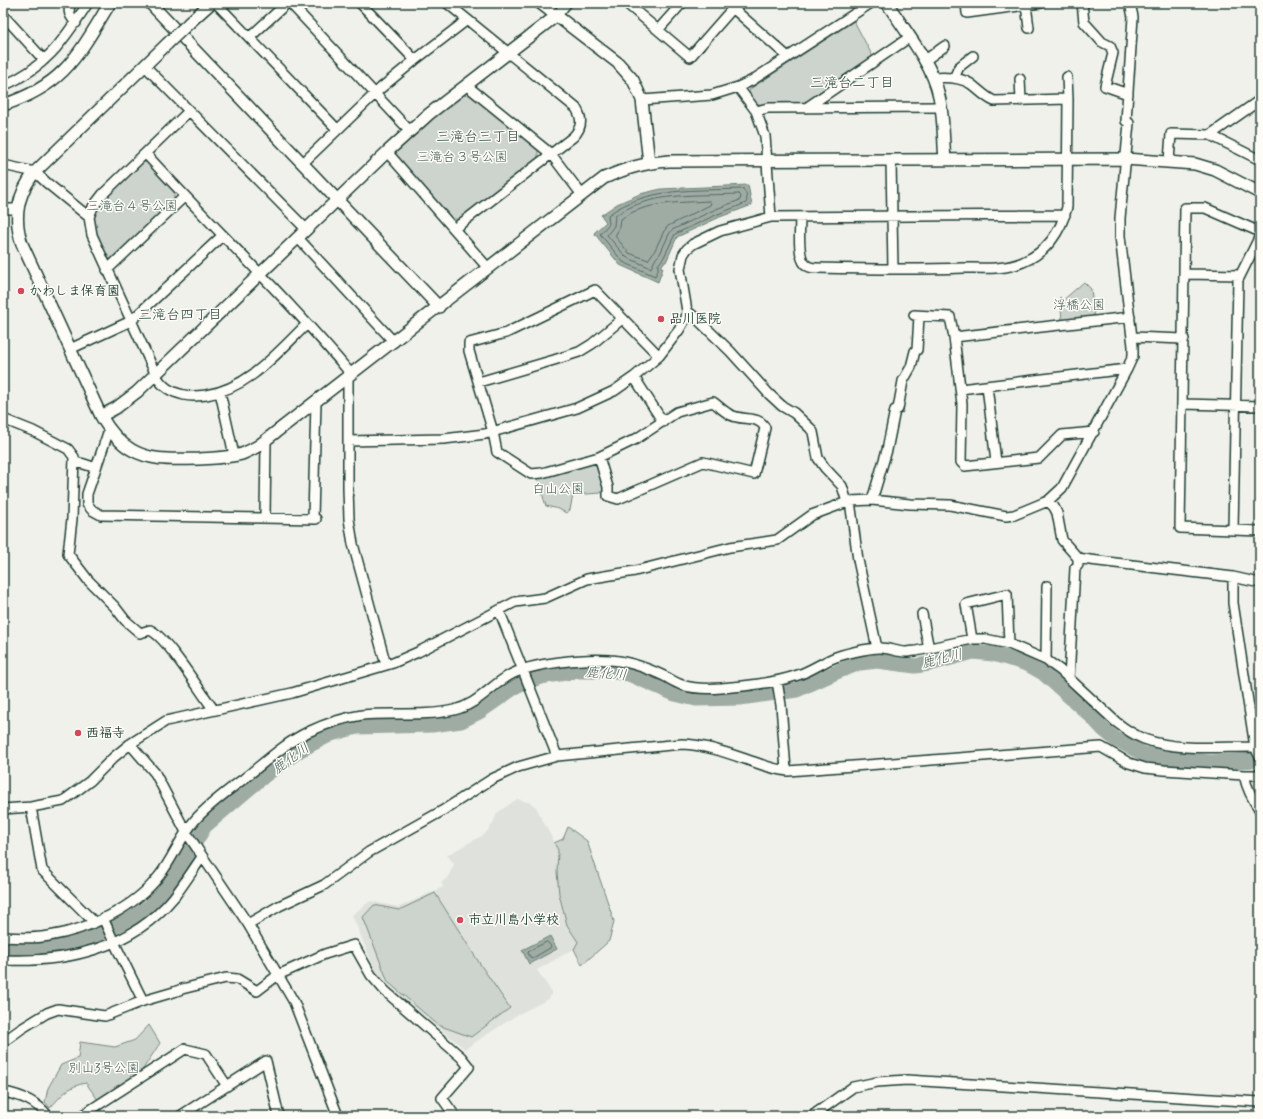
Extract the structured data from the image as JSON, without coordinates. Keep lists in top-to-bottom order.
{
  "districts": ["三滝台二丁目", "三滝台三丁目", "三滝台四丁目"],
  "water": ["鹿化川"],
  "parks": [
    "三滝台３号公園",
    "三滝台４号公園",
    "浮橋公園",
    "白山公園",
    "別山3号公園"
  ],
  "places": [
    "かわしま保育園",
    "品川医院",
    "西福寺",
    "市立川島小学校"
  ]
}
